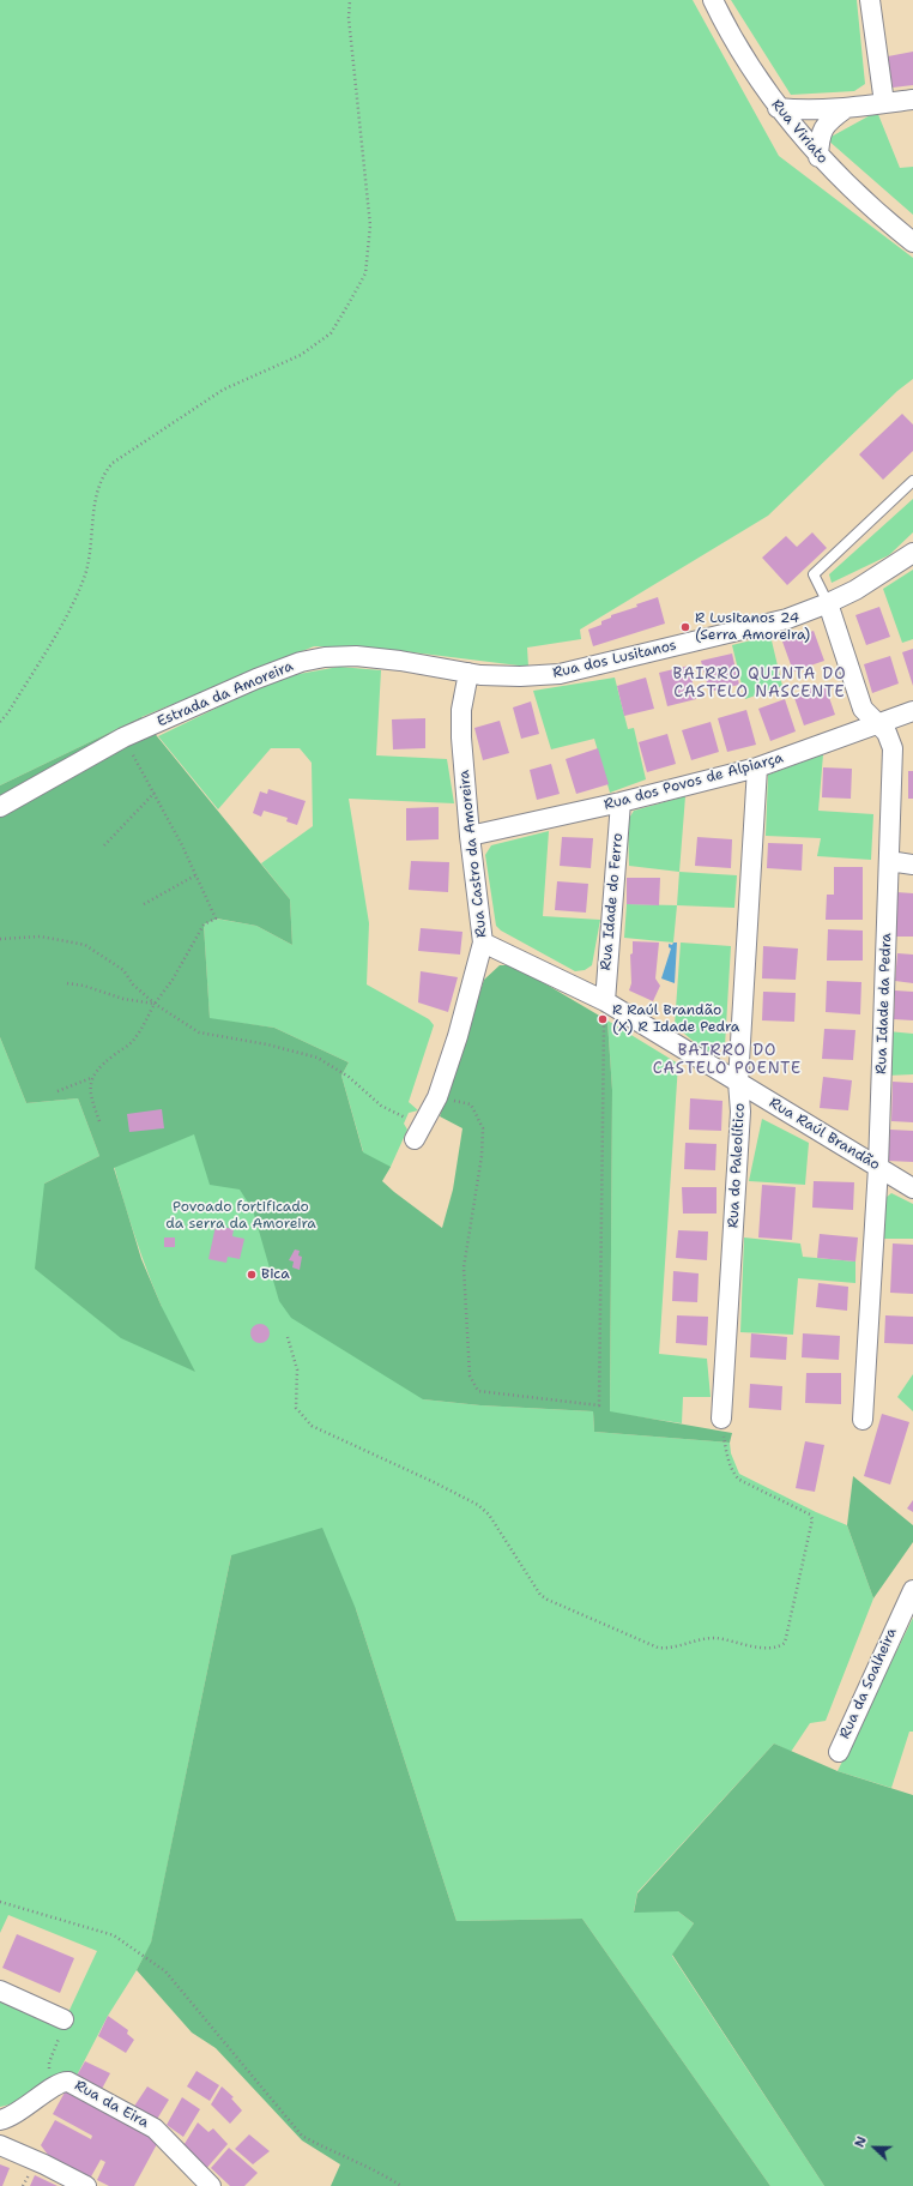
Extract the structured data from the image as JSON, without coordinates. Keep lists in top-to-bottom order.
{
  "streets": {
    "street": [
      "Rua Viriato",
      "Rua dos Lusitanos",
      "Estrada da Amoreira",
      "Rua dos Povos de Alpiarça",
      "Rua Castro da Amoreira",
      "Rua Idade do Ferro",
      "Rua Idade da Pedra",
      "Rua Raúl Brandão",
      "Rua do Paleolítico",
      "Rua da Soalheira",
      "Rua da Eira"
    ]
  },
  "crossings": [
    ["Rua dos Lusitanos", "Estrada da Amoreira"],
    ["Rua dos Lusitanos", "Rua Castro da Amoreira"],
    ["Rua dos Lusitanos", "Rua Idade da Pedra"],
    ["Estrada da Amoreira", "Rua Castro da Amoreira"],
    ["Rua dos Povos de Alpiarça", "Rua Castro da Amoreira"],
    ["Rua dos Povos de Alpiarça", "Rua Idade do Ferro"],
    ["Rua dos Povos de Alpiarça", "Rua Idade da Pedra"],
    ["Rua dos Povos de Alpiarça", "Rua do Paleolítico"],
    ["Rua Castro da Amoreira", "Rua Raúl Brandão"],
    ["Rua Idade do Ferro", "Rua Raúl Brandão"],
    ["Rua Idade da Pedra", "Rua Raúl Brandão"],
    ["Rua Raúl Brandão", "Rua do Paleolítico"]
  ],
  "districts": ["BAIRRO QUINTA DO CASTELO NASCENTE", "BAIRRO DO CASTELO POENTE"],
  "parks": ["Povoado fortificado da serra da Amoreira"],
  "places": ["R Lusitanos 24 (Serra Amoreira)", "R Raúl Brandão (X) R Idade Pedra", "Bica"],
  "north": "left"
}
